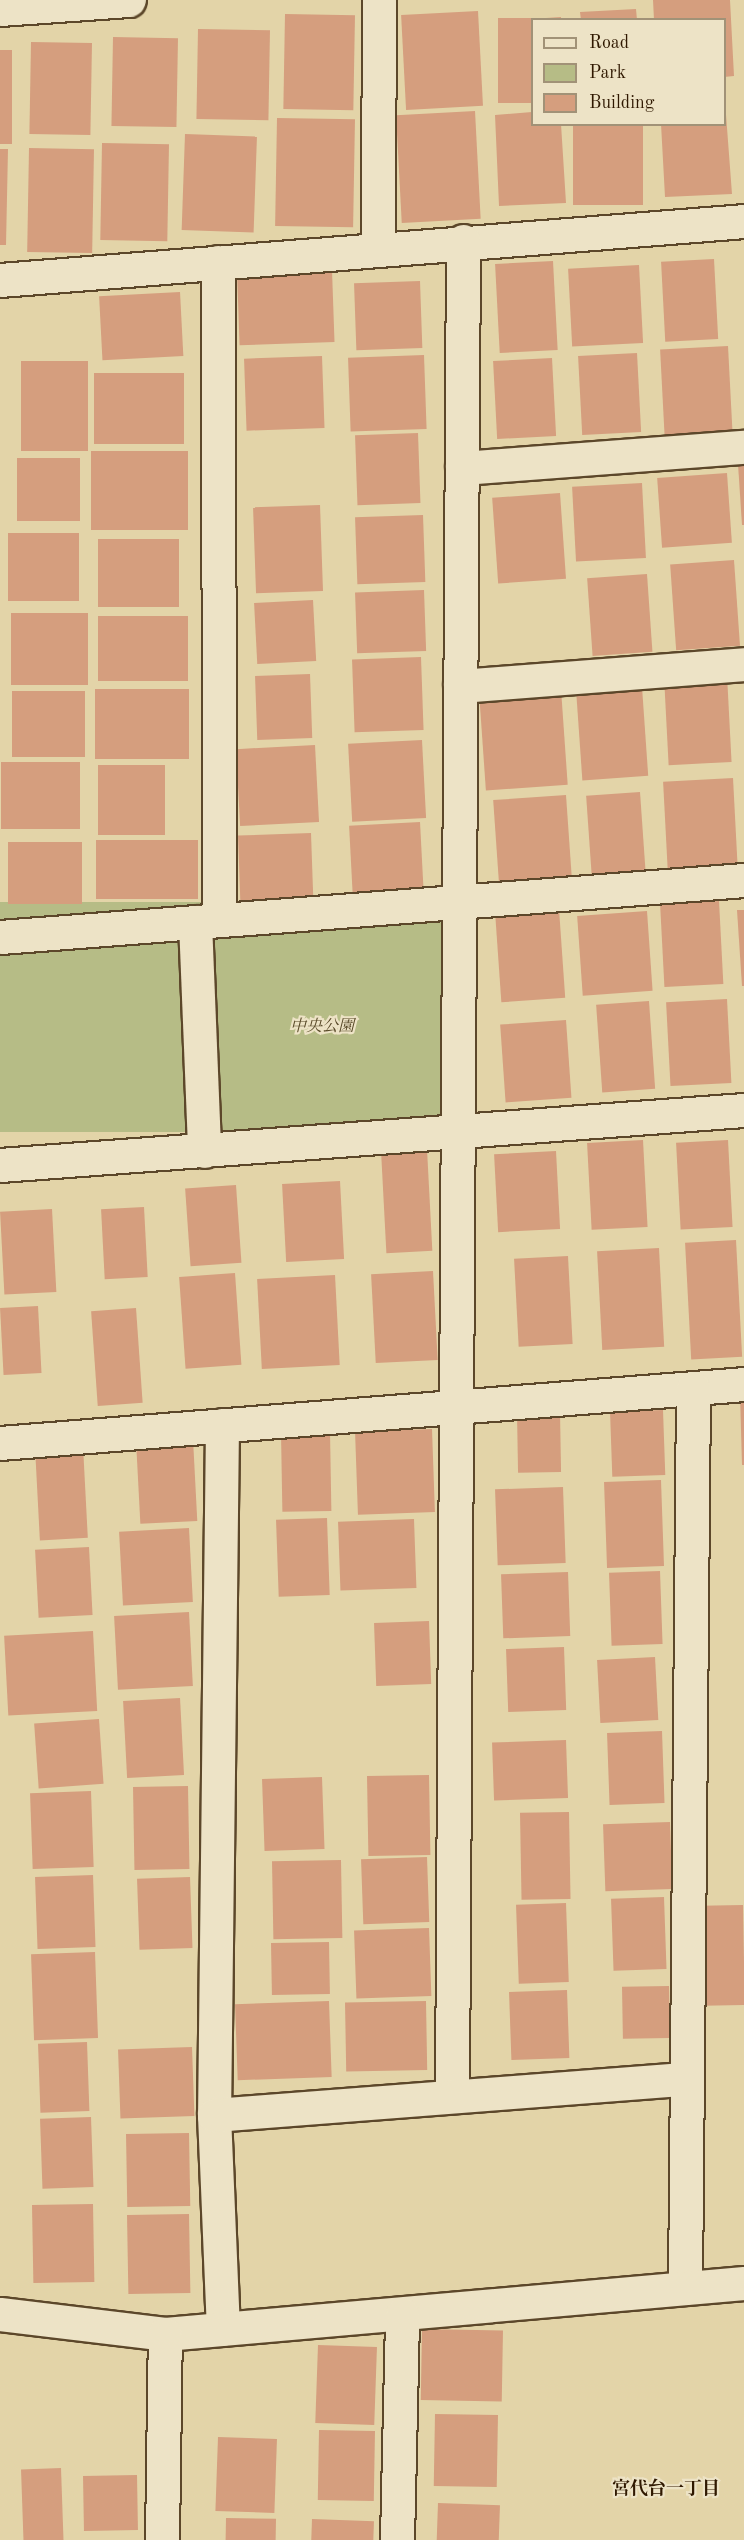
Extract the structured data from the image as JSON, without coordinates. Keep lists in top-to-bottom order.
{
  "districts": ["宮代台一丁目"],
  "parks": ["中央公園"],
  "legend": ["Road", "Park", "Building"]
}
